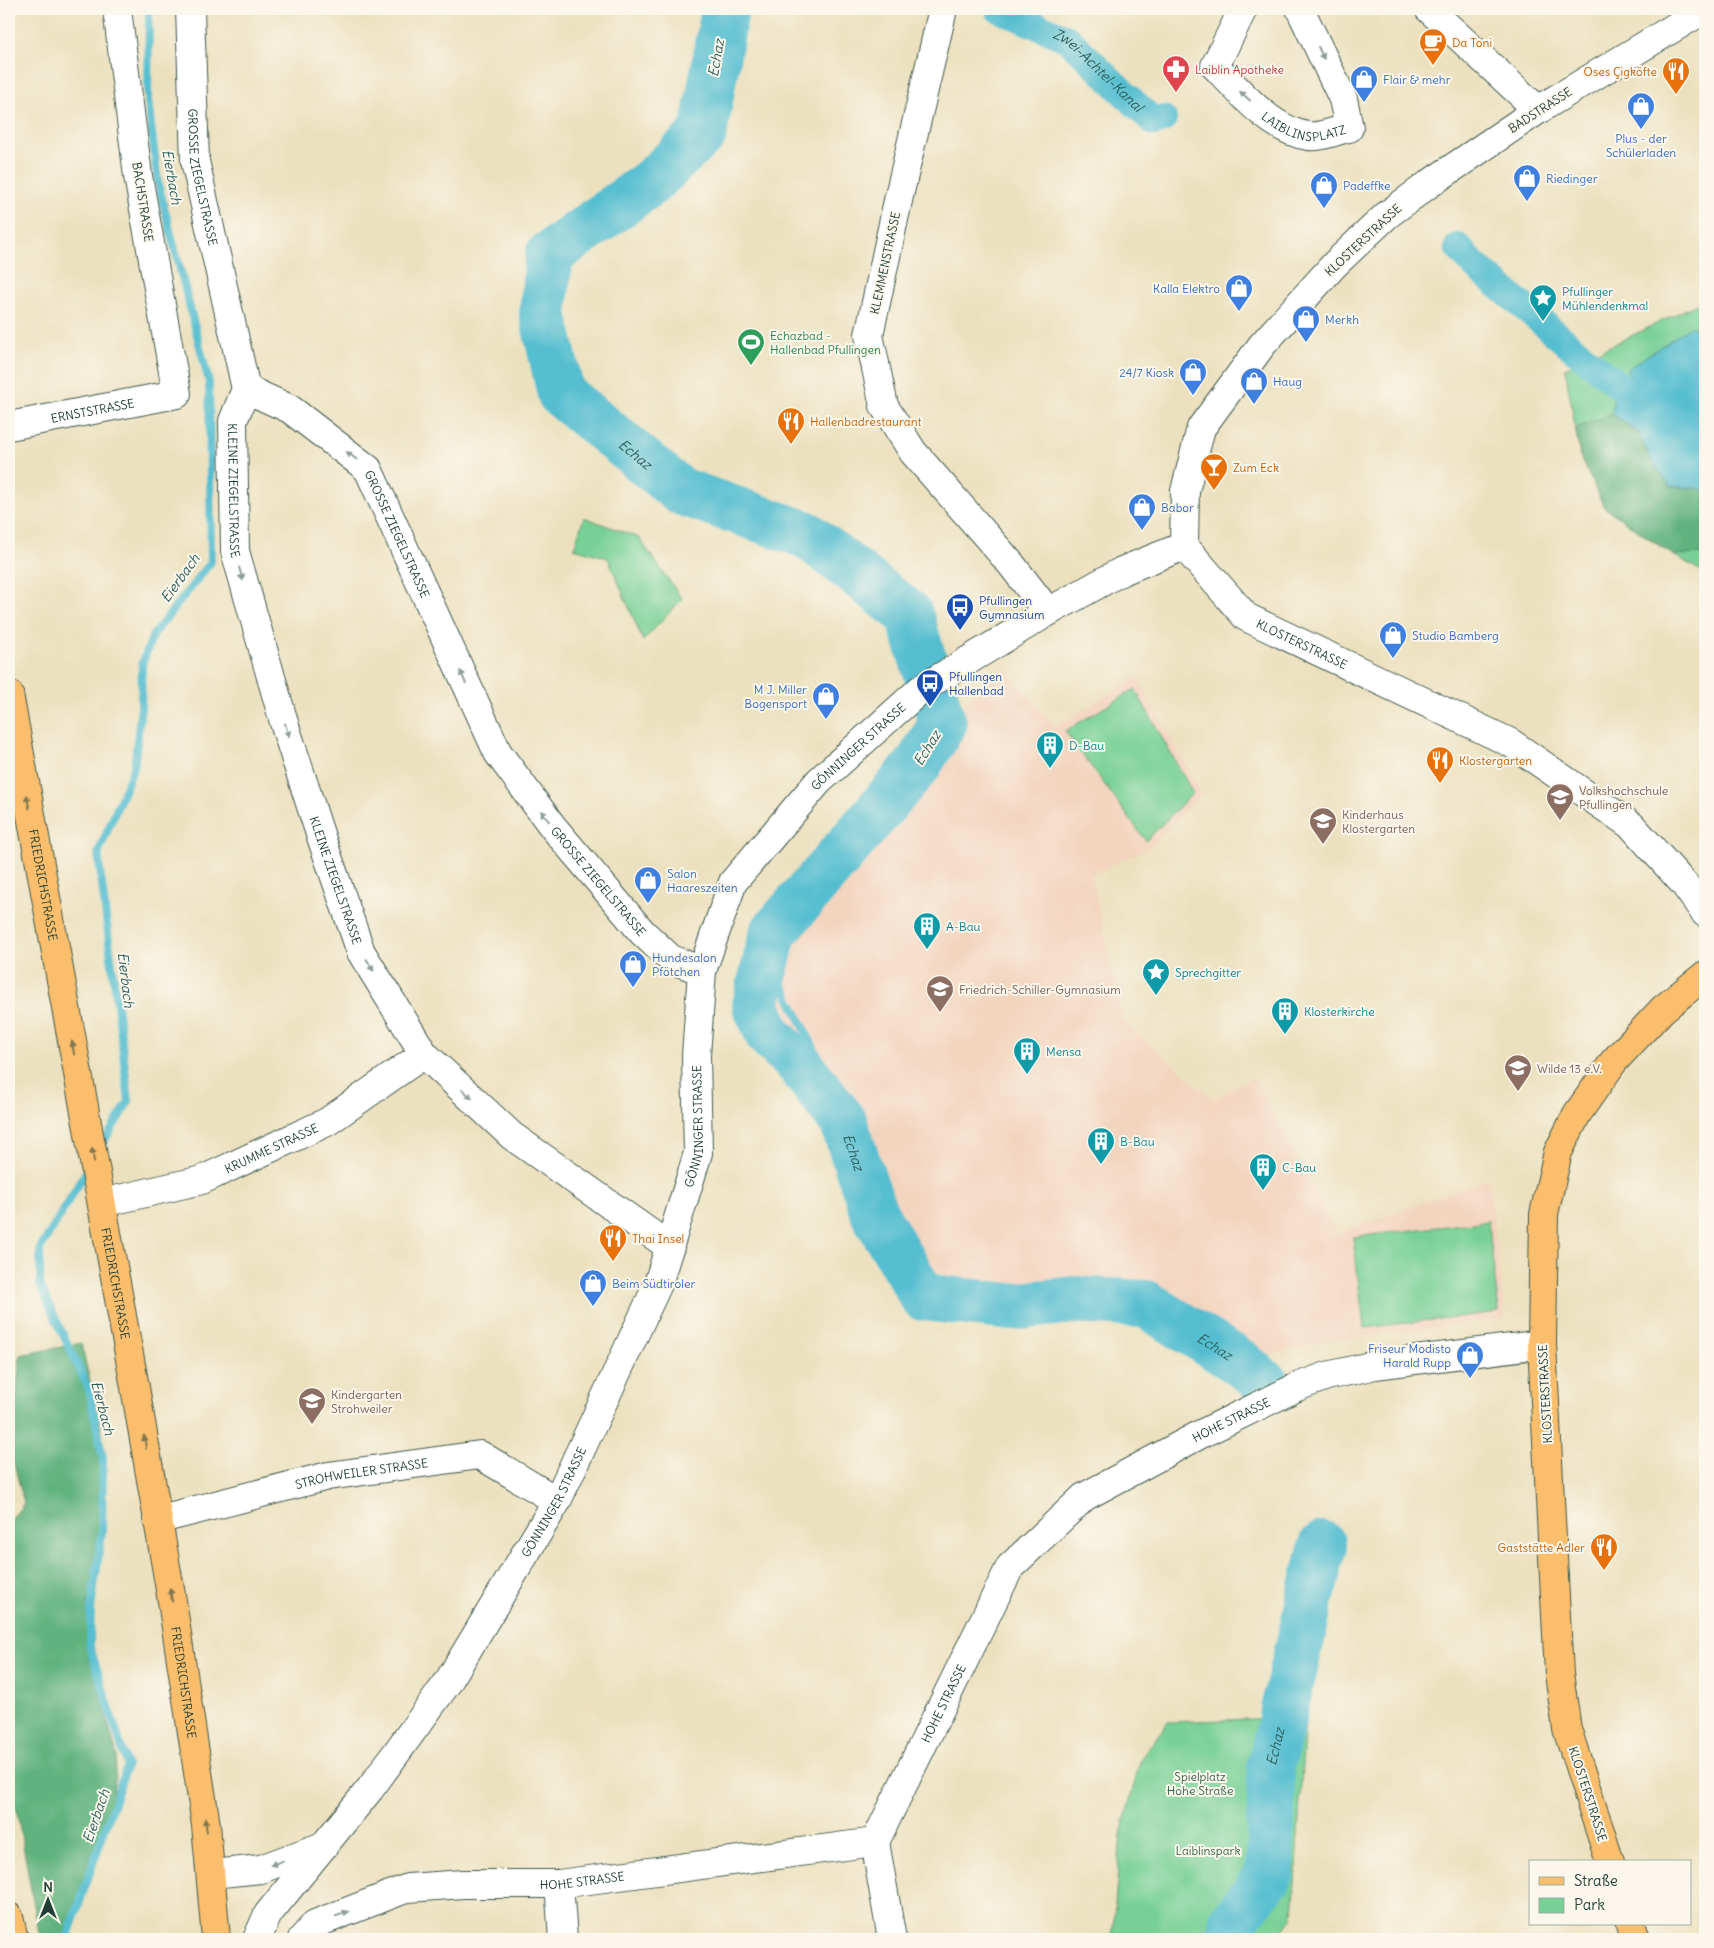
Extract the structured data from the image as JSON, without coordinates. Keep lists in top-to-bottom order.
{
  "streets": {
    "main road": ["KLOSTERSTRASSE", "FRIEDRICHSTRASSE"],
    "street": [
      "BADSTRASSE",
      "LAIBLINSPLATZ",
      "GROSSE ZIEGELSTRASSE",
      "BACHSTRASSE",
      "KLEMMENSTRASSE",
      "ERNSTSTRASSE",
      "KLEINE ZIEGELSTRASSE",
      "GÖNNINGER STRASSE",
      "KRUMME STRASSE",
      "HOHE STRASSE",
      "STROHWEILER STRASSE"
    ]
  },
  "crossings": [
    ["BADSTRASSE", "KLOSTERSTRASSE"],
    ["GROSSE ZIEGELSTRASSE", "KLEINE ZIEGELSTRASSE"],
    ["GROSSE ZIEGELSTRASSE", "GÖNNINGER STRASSE"],
    ["BACHSTRASSE", "ERNSTSTRASSE"],
    ["KLOSTERSTRASSE", "GÖNNINGER STRASSE"],
    ["KLOSTERSTRASSE", "HOHE STRASSE"],
    ["KLEMMENSTRASSE", "GÖNNINGER STRASSE"],
    ["KLEINE ZIEGELSTRASSE", "GÖNNINGER STRASSE"],
    ["KLEINE ZIEGELSTRASSE", "KRUMME STRASSE"],
    ["GÖNNINGER STRASSE", "STROHWEILER STRASSE"],
    ["FRIEDRICHSTRASSE", "KRUMME STRASSE"],
    ["FRIEDRICHSTRASSE", "STROHWEILER STRASSE"]
  ],
  "one_way": ["GROSSE ZIEGELSTRASSE", "KLEINE ZIEGELSTRASSE", "FRIEDRICHSTRASSE"],
  "water": ["Echaz", "Zwei-Achtel-Kanal", "Eierbach"],
  "parks": ["Spielplatz Hohe Straße", "Laiblinspark"],
  "places": {
    "cafe": ["Da Toni"],
    "pharmacy": ["Laiblin Apotheke"],
    "restaurant": [
      "Oses Çigköfte",
      "Hallenbadrestaurant",
      "Klostergarten",
      "Thai Insel",
      "Gaststätte Adler"
    ],
    "shop": [
      "Flair & mehr",
      "Plus - der Schülerladen",
      "Riedinger",
      "Padeffke",
      "Kalla Elektro",
      "Merkh",
      "24/7 Kiosk",
      "Haug",
      "Babor",
      "Studio Bamberg",
      "M J. Miller Bogensport",
      "Salon Haareszeiten",
      "Hundesalon Pfötchen",
      "Beim Südtiroler",
      "Friseur Modisto Harald Rupp"
    ],
    "place": ["Pfullinger Mühlendenkmal", "Sprechgitter"],
    "sports": ["Echazbad - Hallenbad Pfullingen"],
    "bar": ["Zum Eck"],
    "bus stop": ["Pfullingen Gymnasium", "Pfullingen Hallenbad"],
    "building": [
      "D-Bau",
      "A-Bau",
      "Klosterkirche",
      "Mensa",
      "B-Bau",
      "C-Bau"
    ],
    "school or university": [
      "Volkshochschule Pfullingen",
      "Kinderhaus Klostergarten",
      "Friedrich-Schiller-Gymnasium",
      "Wilde 13 e.V.",
      "Kindergarten Strohweiler"
    ]
  },
  "legend": ["Straße", "Park"],
  "north": "top"
}
